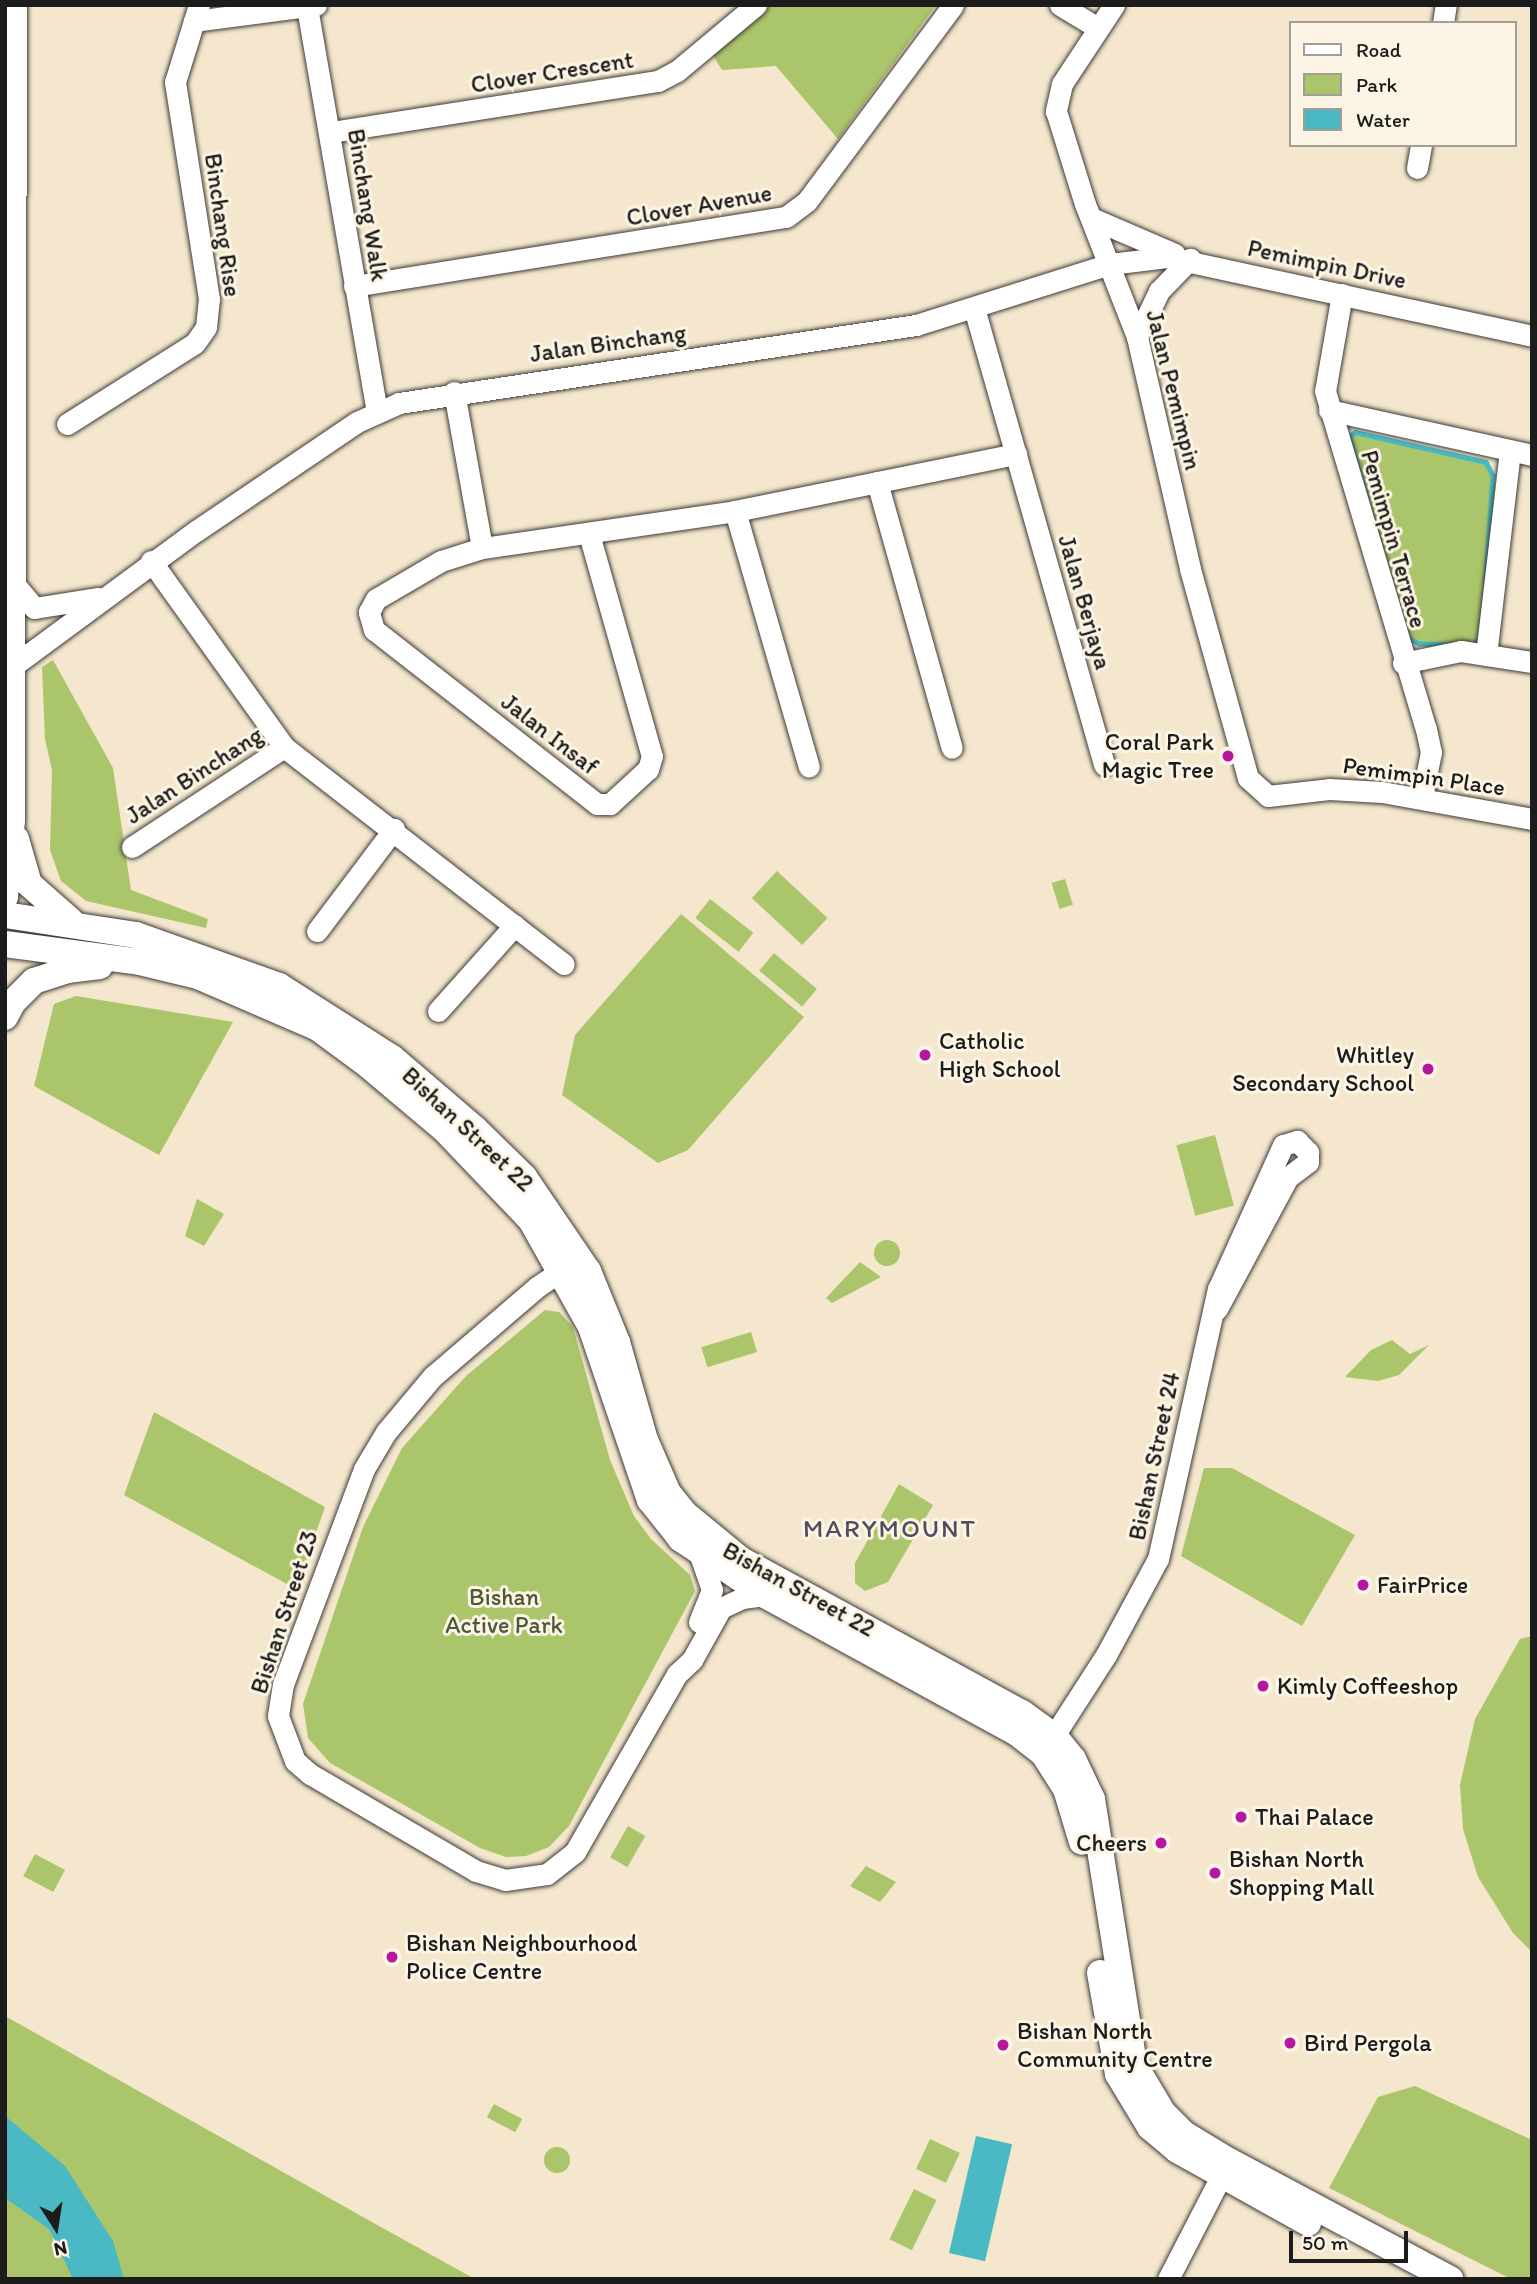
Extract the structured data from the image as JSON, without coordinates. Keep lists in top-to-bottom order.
{
  "streets": {
    "main road": ["Bishan Street 22"],
    "street": [
      "Clover Crescent",
      "Binchang Walk",
      "Clover Avenue",
      "Binchang Rise",
      "Pemimpin Drive",
      "Jalan Binchang",
      "Jalan Pemimpin",
      "Pemimpin Terrace",
      "Jalan Berjaya",
      "Jalan Insaf",
      "Pemimpin Place",
      "Bishan Street 24",
      "Bishan Street 23"
    ]
  },
  "crossings": [
    ["Clover Crescent", "Binchang Walk"],
    ["Binchang Walk", "Clover Avenue"],
    ["Binchang Walk", "Jalan Binchang"],
    ["Pemimpin Drive", "Jalan Binchang"],
    ["Pemimpin Drive", "Jalan Pemimpin"],
    ["Pemimpin Drive", "Pemimpin Terrace"],
    ["Jalan Binchang", "Jalan Pemimpin"],
    ["Jalan Binchang", "Jalan Berjaya"],
    ["Jalan Pemimpin", "Pemimpin Place"],
    ["Pemimpin Terrace", "Pemimpin Place"],
    ["Bishan Street 22", "Bishan Street 24"],
    ["Bishan Street 22", "Bishan Street 23"]
  ],
  "districts": ["MARYMOUNT"],
  "parks": ["Bishan Active Park"],
  "places": [
    "Coral Park Magic Tree",
    "Catholic High School",
    "Whitley Secondary School",
    "FairPrice",
    "Kimly Coffeeshop",
    "Thai Palace",
    "Cheers",
    "Bishan North Shopping Mall",
    "Bishan Neighbourhood Police Centre",
    "Bird Pergola",
    "Bishan North Community Centre"
  ],
  "legend": ["Road", "Park", "Water"],
  "scale_bar": "50 m",
  "north": "bottom"
}
